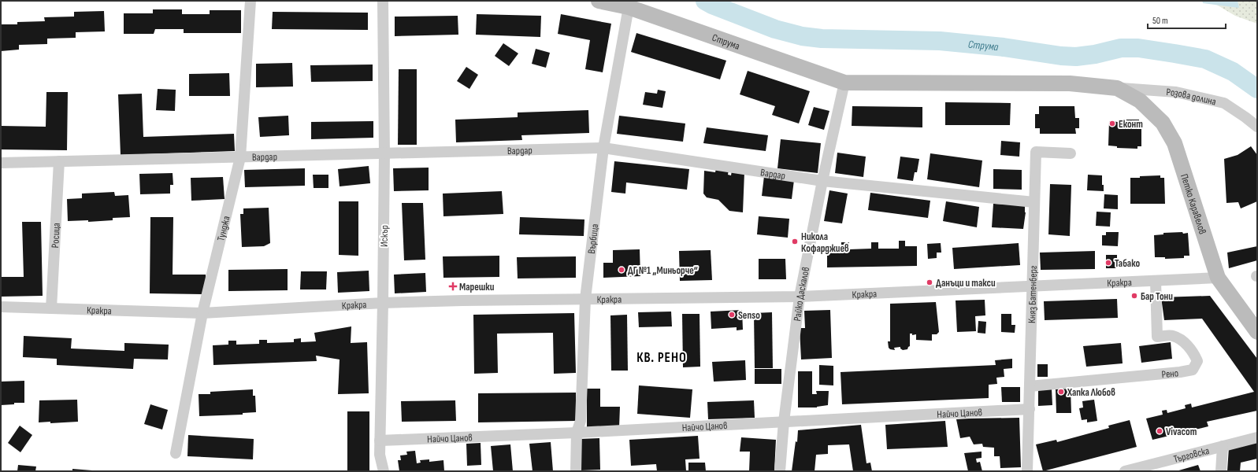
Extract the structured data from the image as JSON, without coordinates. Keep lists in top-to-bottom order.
{
  "streets": {
    "main road": ["Струма", "Петко Каравелов"],
    "street": [
      "Розова долина",
      "Вардар",
      "Тунджа",
      "Росица",
      "Искър",
      "Върбица",
      "Кракра",
      "Райко Даскалов",
      "Княз Батенберг",
      "Рено",
      "Найчо Цанов",
      "Търговска"
    ]
  },
  "crossings": [
    ["Струма", "Розова долина"],
    ["Струма", "Петко Каравелов"],
    ["Струма", "Върбица"],
    ["Струма", "Райко Даскалов"],
    ["Розова долина", "Петко Каравелов"],
    ["Вардар", "Тунджа"],
    ["Вардар", "Росица"],
    ["Вардар", "Искър"],
    ["Вардар", "Върбица"],
    ["Вардар", "Райко Даскалов"],
    ["Вардар", "Княз Батенберг"],
    ["Петко Каравелов", "Кракра"],
    ["Тунджа", "Кракра"],
    ["Росица", "Кракра"],
    ["Искър", "Кракра"],
    ["Искър", "Найчо Цанов"],
    ["Върбица", "Кракра"],
    ["Върбица", "Найчо Цанов"],
    ["Кракра", "Райко Даскалов"],
    ["Кракра", "Княз Батенберг"],
    ["Кракра", "Рено"],
    ["Райко Даскалов", "Найчо Цанов"],
    ["Княз Батенберг", "Рено"],
    ["Княз Батенберг", "Найчо Цанов"]
  ],
  "districts": ["КВ. РЕНО"],
  "water": ["Струма"],
  "places": {
    "other": [
      "Еконт",
      "Никола Кофарджиев",
      "Табако",
      "ДГ №1 „Миньорче“",
      "Данъци и такси",
      "Бар Тони",
      "Senso",
      "Хапка Любов",
      "Vivacom"
    ],
    "health": ["Марешки"]
  },
  "scale_bar": "50 m"
}
